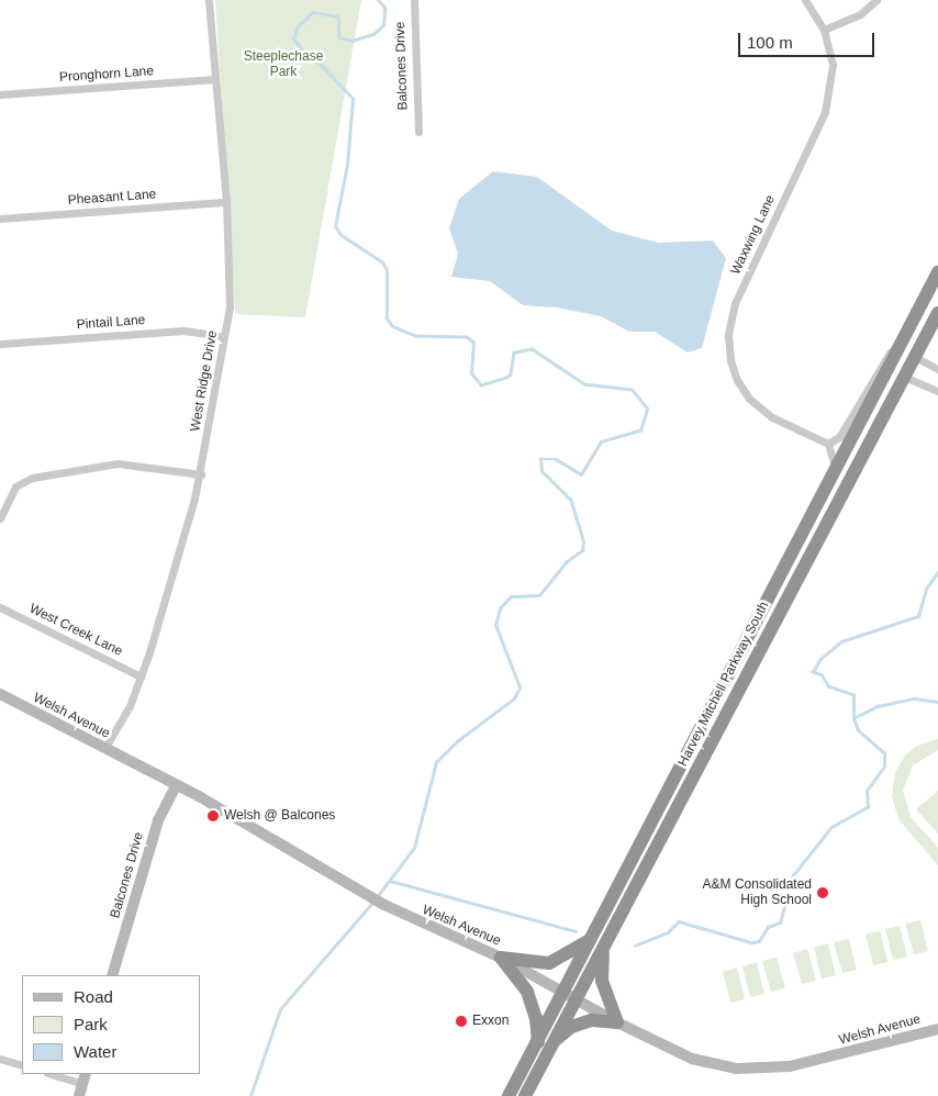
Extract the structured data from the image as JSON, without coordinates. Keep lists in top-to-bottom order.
{
  "streets": {
    "highway": ["Harvey Mitchell Parkway South"],
    "main road": ["Balcones Drive", "Welsh Avenue"],
    "street": [
      "Pronghorn Lane",
      "Pheasant Lane",
      "Waxwing Lane",
      "Pintail Lane",
      "West Ridge Drive",
      "West Creek Lane"
    ]
  },
  "crossings": [
    ["Balcones Drive", "Welsh Avenue"],
    ["Pronghorn Lane", "West Ridge Drive"],
    ["Pheasant Lane", "West Ridge Drive"],
    ["Pintail Lane", "West Ridge Drive"],
    ["West Ridge Drive", "West Creek Lane"],
    ["West Ridge Drive", "Welsh Avenue"],
    ["Harvey Mitchell Parkway South", "Welsh Avenue"]
  ],
  "parks": ["Steeplechase Park"],
  "places": ["Welsh @ Balcones", "A&M Consolidated High School", "Exxon"],
  "legend": ["Road", "Park", "Water"],
  "scale_bar": "100 m"
}
